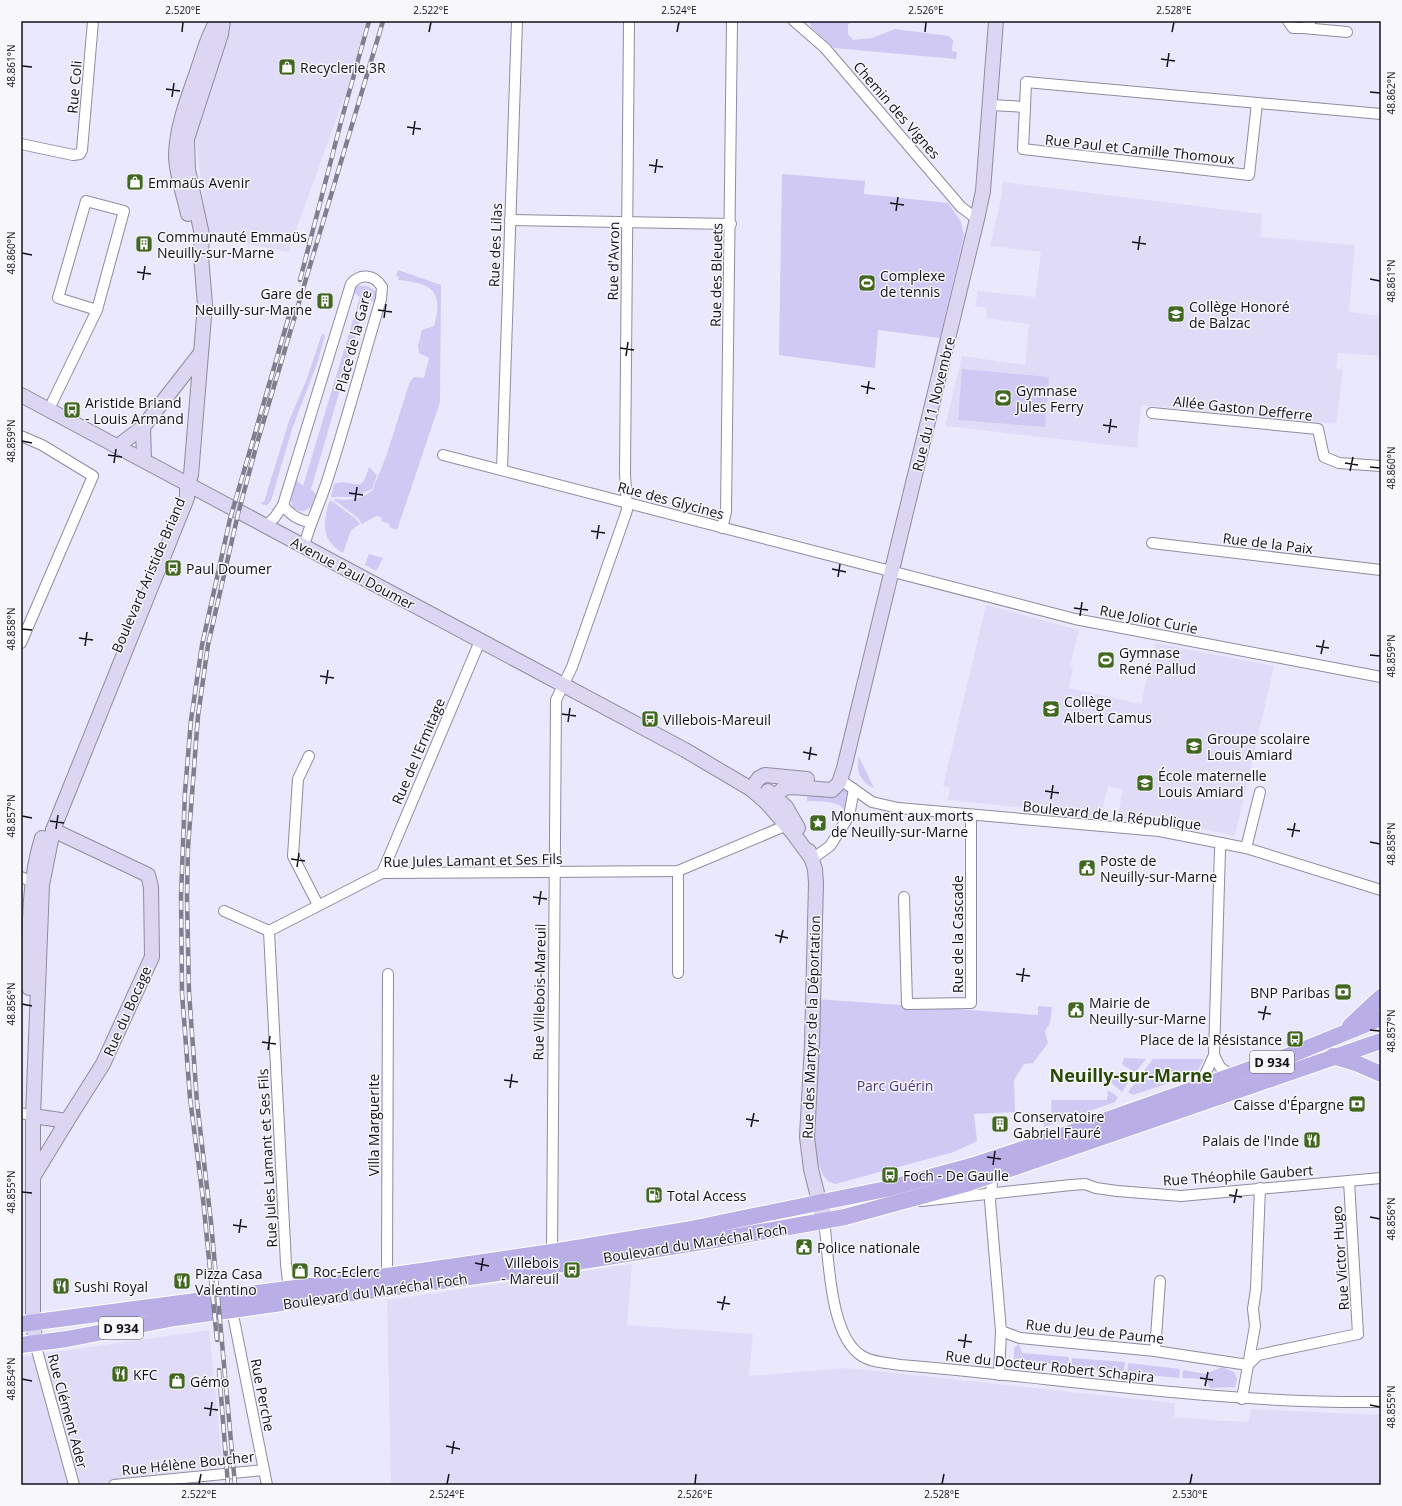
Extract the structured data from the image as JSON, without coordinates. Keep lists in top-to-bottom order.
{
  "streets": {
    "main road": [
      "Rue du 11 Novembre",
      "Avenue Paul Doumer",
      "Boulevard Aristide Briand",
      "Rue du Bocage",
      "Rue des Martyrs de la Déportation",
      "D 934",
      "Boulevard du Maréchal Foch"
    ],
    "street": [
      "Rue Coli",
      "Chemin des Vignes",
      "Rue Paul et Camille Thomoux",
      "Rue des Lilas",
      "Rue d'Avron",
      "Rue des Bleuets",
      "Place de la Gare",
      "Allée Gaston Defferre",
      "Rue des Glycines",
      "Rue de la Paix",
      "Rue Joliot Curie",
      "Rue de l'Ermitage",
      "Boulevard de la République",
      "Rue Jules Lamant et Ses Fils",
      "Rue de la Cascade",
      "Rue Villebois-Mareuil",
      "Villa Marguerite",
      "Rue Théophile Gaubert",
      "Rue Victor Hugo",
      "Rue du Jeu de Paume",
      "Rue du Docteur Robert Schapira",
      "Rue Perche",
      "Rue Clément Ader",
      "Rue Hélène Boucher"
    ]
  },
  "crossings": [
    ["Chemin des Vignes", "Rue du 11 Novembre"],
    ["Rue des Lilas", "Rue des Glycines"],
    ["Rue d'Avron", "Rue des Glycines"],
    ["Rue d'Avron", "Avenue Paul Doumer"],
    ["Rue d'Avron", "Rue Villebois-Mareuil"],
    ["Rue des Bleuets", "Rue des Glycines"],
    ["Place de la Gare", "Avenue Paul Doumer"],
    ["Rue du 11 Novembre", "Rue des Glycines"],
    ["Rue du 11 Novembre", "Rue Joliot Curie"],
    ["Rue du 11 Novembre", "Boulevard de la République"],
    ["Rue des Glycines", "Rue Joliot Curie"],
    ["Avenue Paul Doumer", "Boulevard Aristide Briand"],
    ["Avenue Paul Doumer", "Rue de l'Ermitage"],
    ["Avenue Paul Doumer", "Rue Jules Lamant et Ses Fils"],
    ["Avenue Paul Doumer", "Rue Villebois-Mareuil"],
    ["Avenue Paul Doumer", "Rue des Martyrs de la Déportation"],
    ["Boulevard Aristide Briand", "Rue du Bocage"],
    ["Boulevard Aristide Briand", "Boulevard du Maréchal Foch"],
    ["Boulevard Aristide Briand", "Rue Clément Ader"],
    ["Rue de l'Ermitage", "Rue Jules Lamant et Ses Fils"],
    ["Boulevard de la République", "Rue de la Cascade"],
    ["Rue Jules Lamant et Ses Fils", "Rue Villebois-Mareuil"],
    ["Rue Jules Lamant et Ses Fils", "Rue des Martyrs de la Déportation"],
    ["Rue Jules Lamant et Ses Fils", "Boulevard du Maréchal Foch"],
    ["Rue Villebois-Mareuil", "Boulevard du Maréchal Foch"],
    ["Rue des Martyrs de la Déportation", "D 934"],
    ["Rue des Martyrs de la Déportation", "Boulevard du Maréchal Foch"],
    ["Rue des Martyrs de la Déportation", "Rue du Docteur Robert Schapira"],
    ["D 934", "Rue Théophile Gaubert"],
    ["D 934", "Boulevard du Maréchal Foch"],
    ["D 934", "Rue du Docteur Robert Schapira"],
    ["Villa Marguerite", "Boulevard du Maréchal Foch"],
    ["Rue Théophile Gaubert", "Rue Victor Hugo"],
    ["Boulevard du Maréchal Foch", "Rue du Docteur Robert Schapira"],
    ["Boulevard du Maréchal Foch", "Rue Perche"],
    ["Boulevard du Maréchal Foch", "Rue Clément Ader"],
    ["Rue Victor Hugo", "Rue du Jeu de Paume"],
    ["Rue Perche", "Rue Hélène Boucher"]
  ],
  "districts": ["Neuilly-sur-Marne"],
  "parks": ["Parc Guérin"],
  "places": {
    "shop": [
      "Recyclerie 3R",
      "Emmaüs Avenir",
      "Roc-Eclerc",
      "Gémo"
    ],
    "building": ["Communauté Emmaüs Neuilly-sur-Marne", "Gare de Neuilly-sur-Marne", "Conservatoire Gabriel Fauré"],
    "sports": ["Complexe de tennis", "Gymnase Jules Ferry", "Gymnase René Pallud"],
    "school or university": [
      "Collège Honoré de Balzac",
      "Collège Albert Camus",
      "Groupe scolaire Louis Amiard",
      "École maternelle Louis Amiard"
    ],
    "bus stop": [
      "Aristide Briand - Louis Armand",
      "Paul Doumer",
      "Villebois-Mareuil",
      "Place de la Résistance",
      "Foch - De Gaulle",
      "Villebois - Mareuil"
    ],
    "place": ["Monument aux morts de Neuilly-sur-Marne"],
    "public building": ["Poste de Neuilly-sur-Marne", "Mairie de Neuilly-sur-Marne", "Police nationale"],
    "bank": ["BNP Paribas", "Caisse d'Épargne"],
    "restaurant": [
      "Palais de l'Inde",
      "Pizza Casa Valentino",
      "Sushi Royal",
      "KFC"
    ],
    "fuel station": ["Total Access"]
  },
  "coordinates": [
    "2.520°E",
    "2.522°E",
    "2.524°E",
    "2.526°E",
    "2.528°E",
    "48.861°N",
    "48.862°N",
    "48.860°N",
    "48.859°N",
    "48.858°N",
    "48.857°N",
    "48.856°N",
    "48.855°N",
    "48.854°N",
    "2.530°E"
  ]
}
